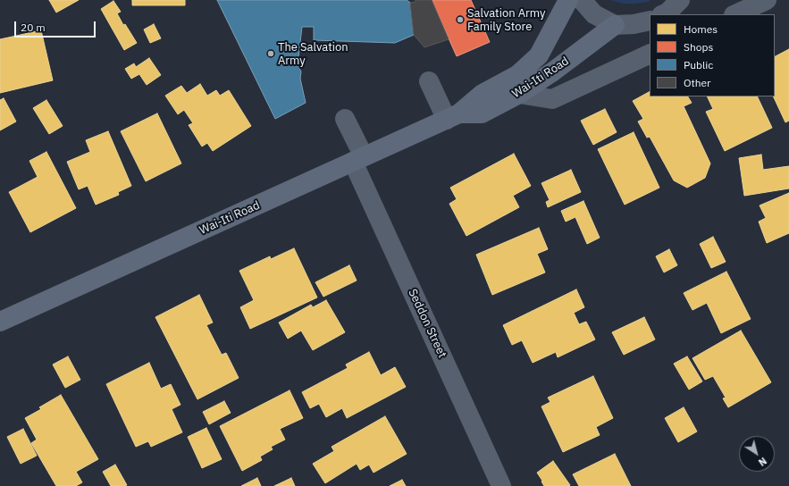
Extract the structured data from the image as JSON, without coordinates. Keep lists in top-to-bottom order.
{
  "streets": {
    "main road": ["Wai-Iti Road"],
    "street": ["Seddon Street"]
  },
  "crossings": [
    ["Wai-Iti Road", "Seddon Street"]
  ],
  "places": ["Salvation Army Family Store", "The Salvation Army"],
  "legend": [
    "Homes",
    "Shops",
    "Public",
    "Other"
  ],
  "scale_bar": "20 m",
  "north": "bottom right"
}
